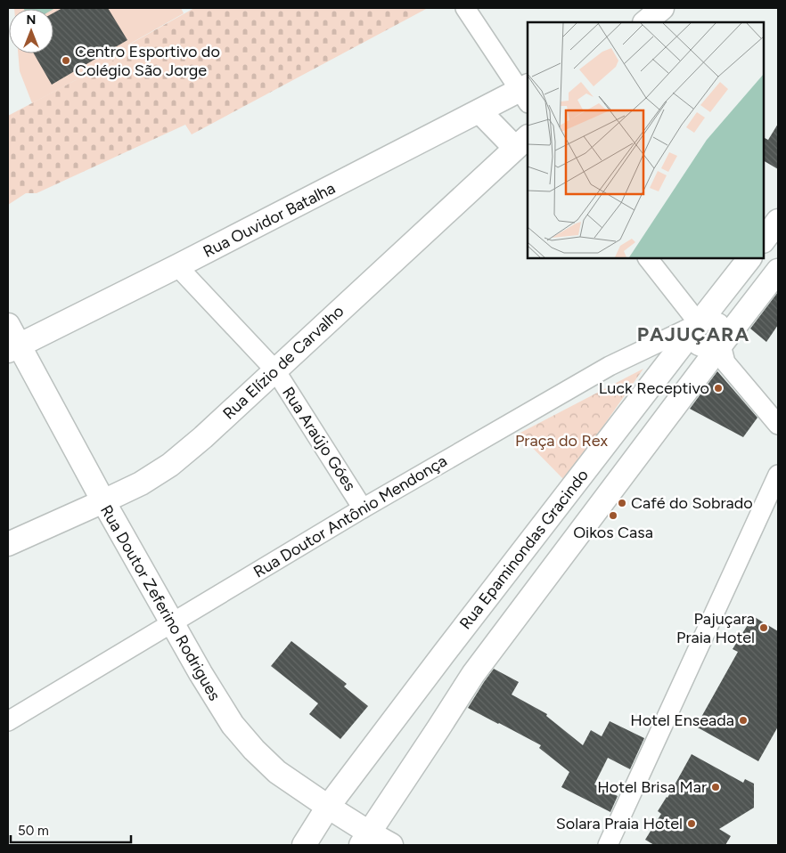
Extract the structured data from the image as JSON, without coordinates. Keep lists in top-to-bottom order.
{
  "streets": {
    "street": [
      "Rua Ouvidor Batalha",
      "Rua Elízio de Carvalho",
      "Rua Araújo Góes",
      "Rua Doutor Antônio Mendonça",
      "Rua Epaminondas Gracindo",
      "Rua Doutor Zeferino Rodrigues"
    ]
  },
  "crossings": [
    ["Rua Ouvidor Batalha", "Rua Araújo Góes"],
    ["Rua Ouvidor Batalha", "Rua Doutor Zeferino Rodrigues"],
    ["Rua Elízio de Carvalho", "Rua Araújo Góes"],
    ["Rua Elízio de Carvalho", "Rua Doutor Zeferino Rodrigues"],
    ["Rua Araújo Góes", "Rua Doutor Antônio Mendonça"],
    ["Rua Doutor Antônio Mendonça", "Rua Epaminondas Gracindo"],
    ["Rua Doutor Antônio Mendonça", "Rua Doutor Zeferino Rodrigues"],
    ["Rua Epaminondas Gracindo", "Rua Doutor Zeferino Rodrigues"]
  ],
  "districts": ["PAJUÇARA"],
  "parks": ["Praça do Rex"],
  "places": [
    "Centro Esportivo do Colégio São Jorge",
    "Luck Receptivo",
    "Café do Sobrado",
    "Oikos Casa",
    "Pajuçara Praia Hotel",
    "Hotel Enseada",
    "Hotel Brisa Mar",
    "Solara Praia Hotel"
  ],
  "scale_bar": "50 m",
  "north": "top"
}
